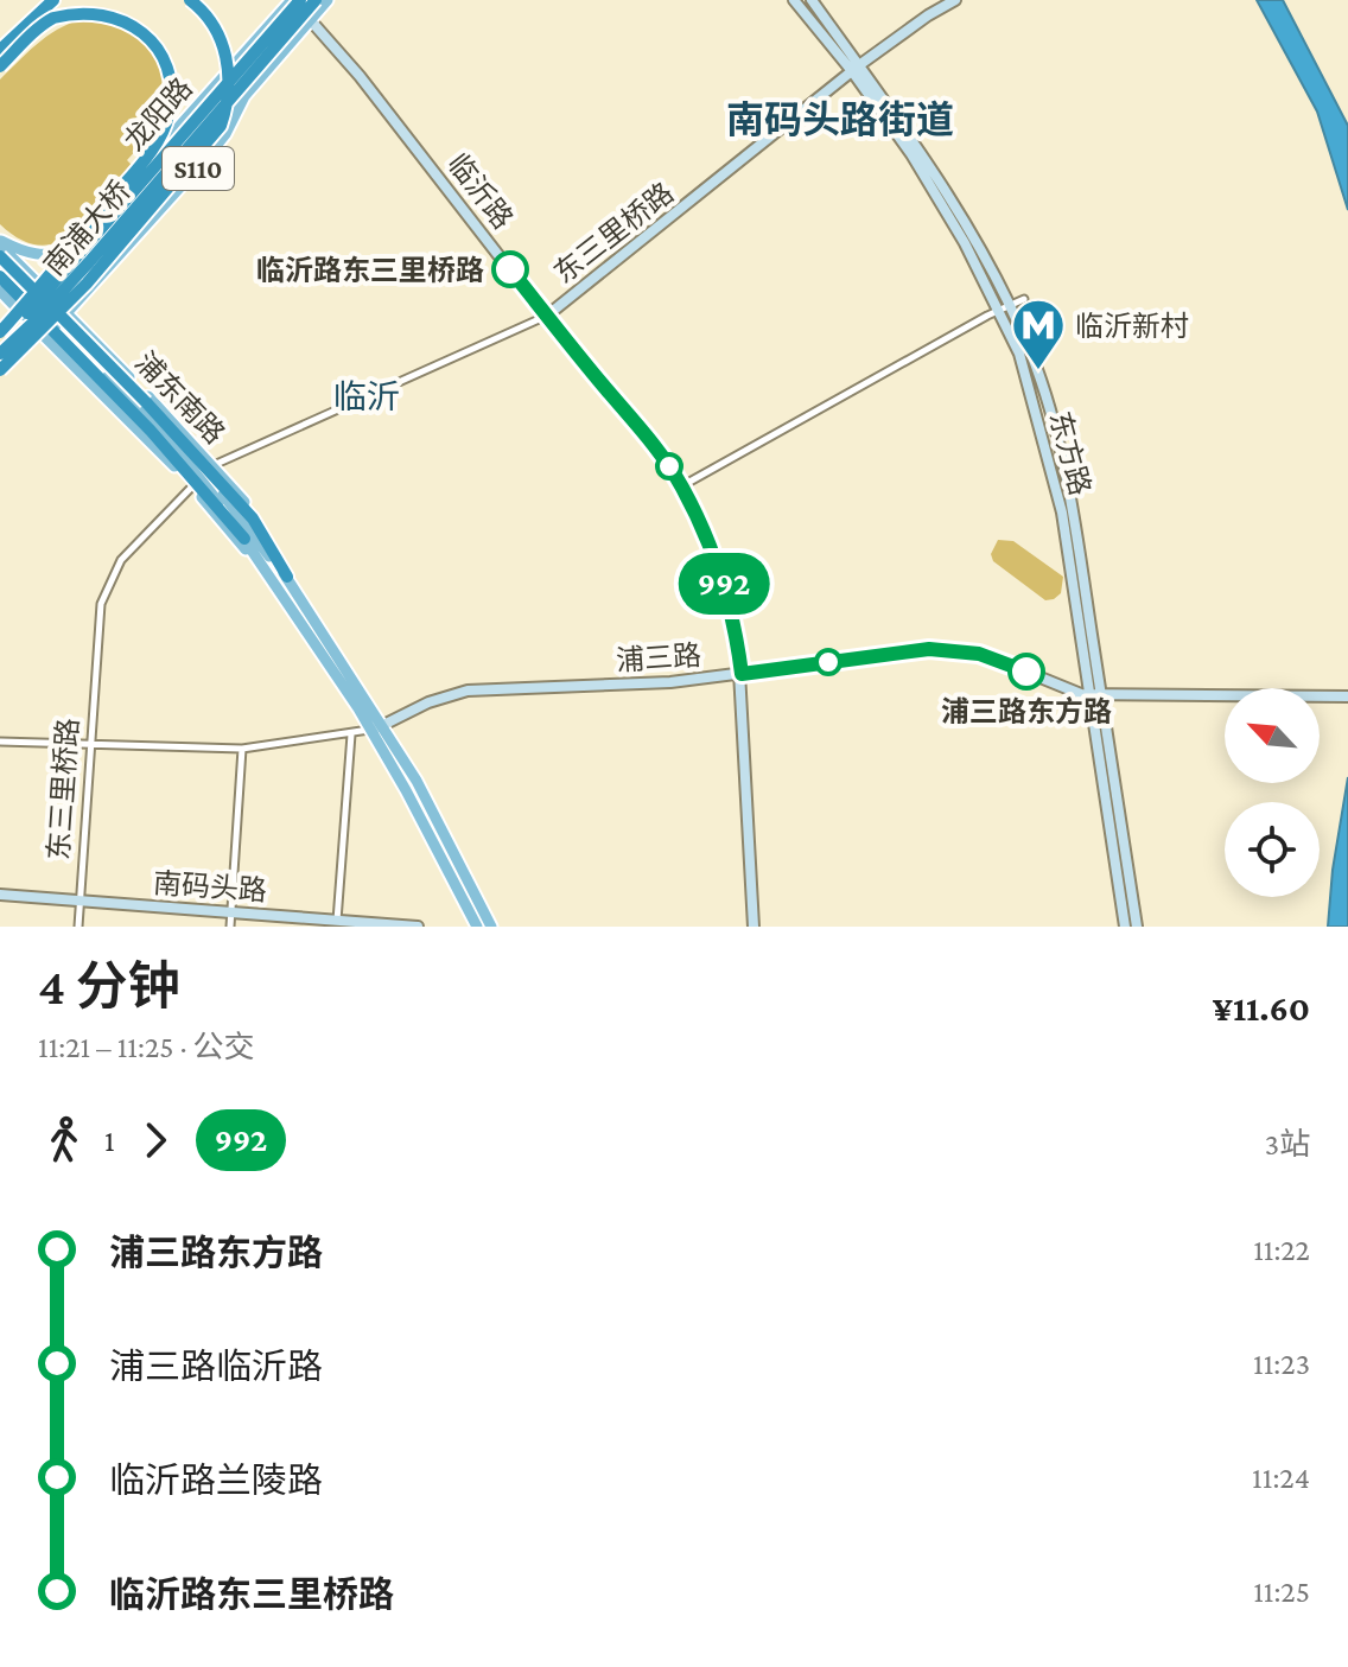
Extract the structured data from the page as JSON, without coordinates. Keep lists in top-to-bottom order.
{
  "streets": {
    "highway": ["南浦大桥"],
    "main road": ["龙阳路", "S110", "浦东南路"],
    "street": [
      "临沂路",
      "东三里桥路",
      "东方路",
      "浦三路",
      "南码头路"
    ]
  },
  "crossings": [
    ["龙阳路", "临沂路"],
    ["龙阳路", "南浦大桥"],
    ["龙阳路", "浦东南路"],
    ["临沂路", "南浦大桥"],
    ["临沂路", "东三里桥路"],
    ["临沂路", "浦三路"],
    ["东三里桥路", "浦东南路"],
    ["东三里桥路", "东方路"],
    ["东三里桥路", "南码头路"],
    ["浦东南路", "浦三路"],
    ["东方路", "浦三路"]
  ],
  "districts": ["南码头路街道", "临沂"],
  "places": {
    "other": ["临沂路东三里桥路", "浦三路东方路"],
    "metro station": ["临沂新村"]
  },
  "lines": ["bus line 992"],
  "north": "top left",
  "page": {
    "on_map": "992",
    "heading": ["4 分钟", "11:21 – 11:25 · 公交", "¥11.60"],
    "legs": ["1", "992", "3站"],
    "list": [
      {
        "name": "浦三路东方路",
        "value": "11:22"
      },
      {
        "name": "浦三路临沂路",
        "value": "11:23"
      },
      {
        "name": "临沂路兰陵路",
        "value": "11:24"
      },
      {
        "name": "临沂路东三里桥路",
        "value": "11:25"
      }
    ]
  }
}
